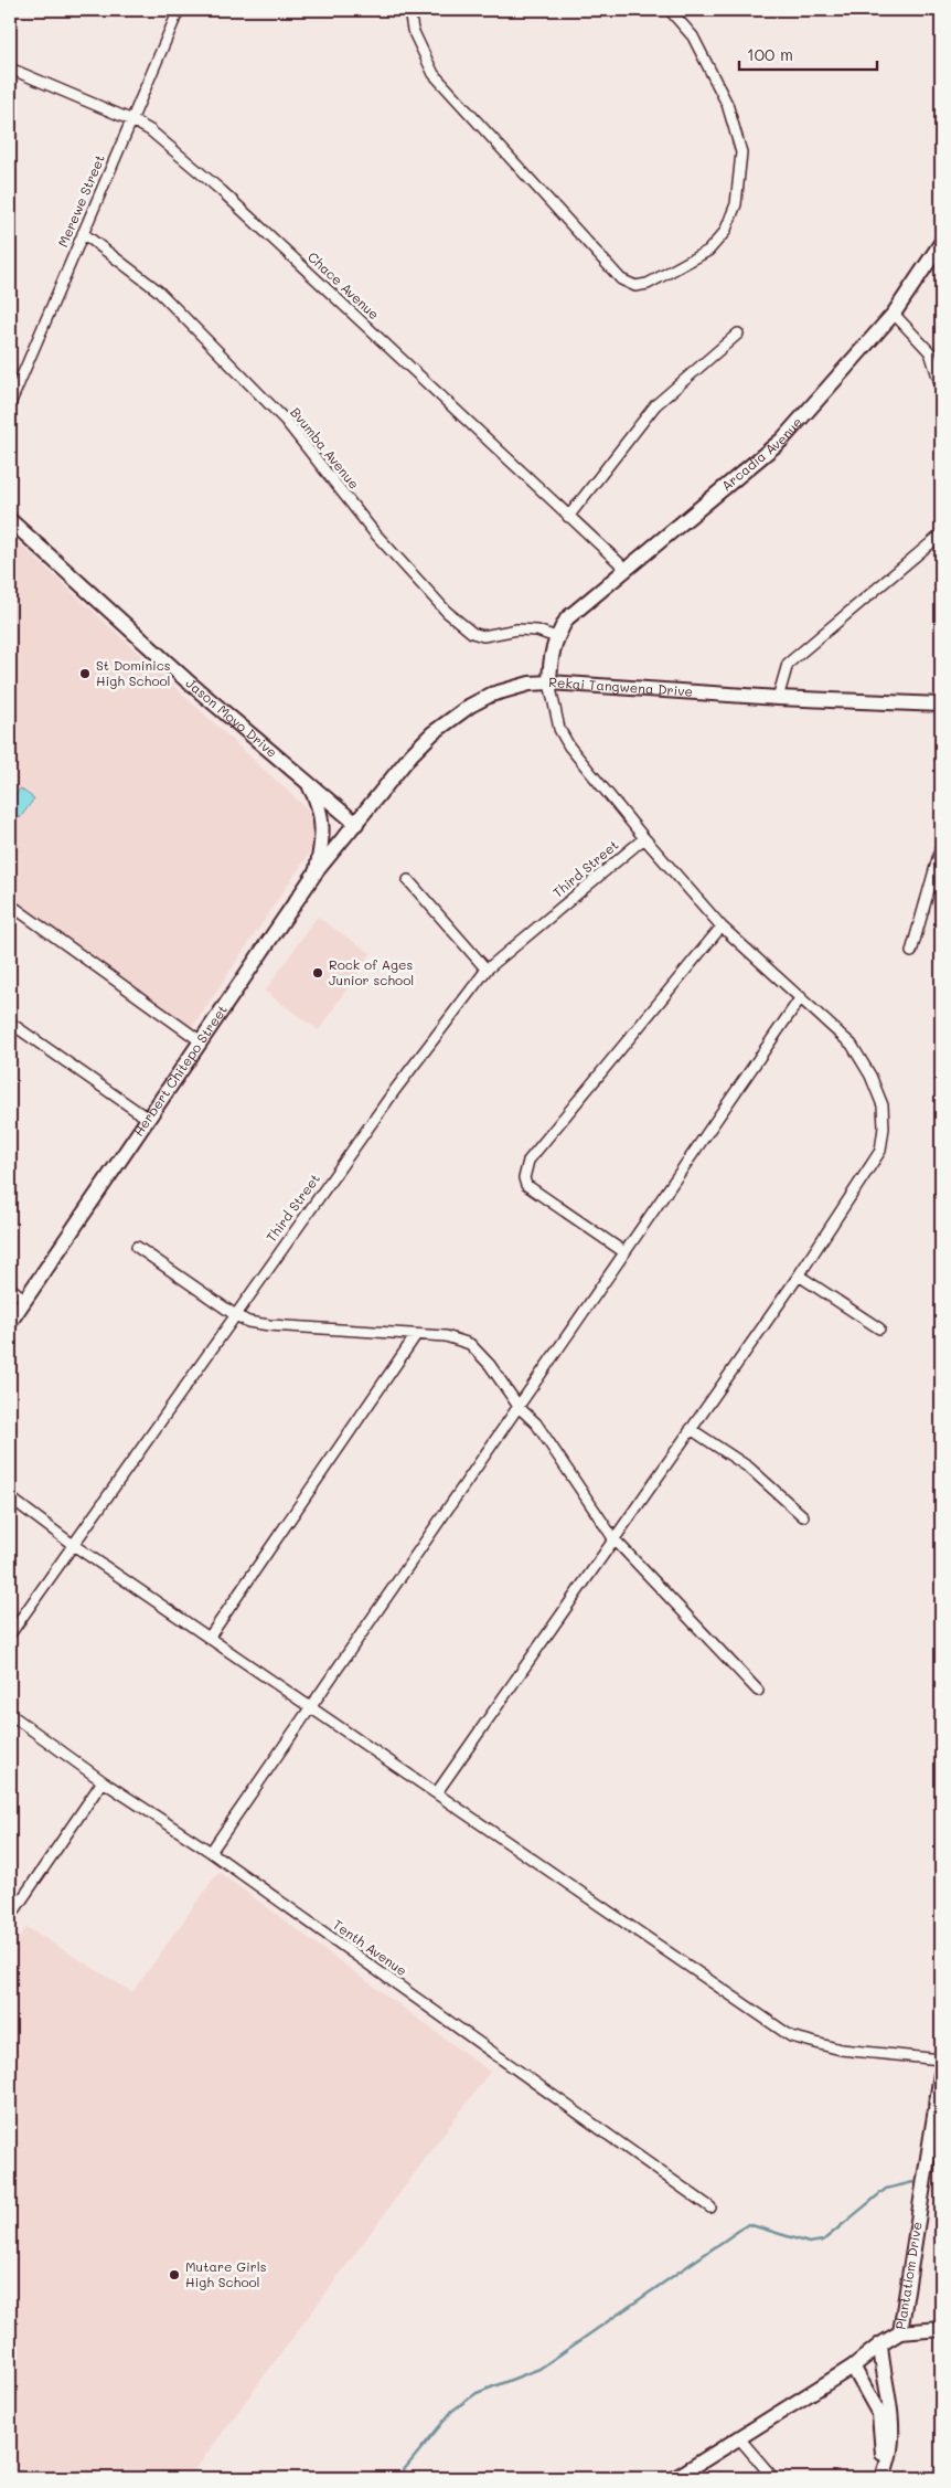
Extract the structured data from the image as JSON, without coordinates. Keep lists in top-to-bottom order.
{
  "streets": {
    "street": [
      "Merewe Street",
      "Chace Avenue",
      "Bvumba Avenue",
      "Arcadia Avenue",
      "Rekai Tangwena Drive",
      "Jason Moyo Drive",
      "Third Street",
      "Herbert Chitepo Street",
      "Tenth Avenue",
      "Plantatiom Drive"
    ]
  },
  "crossings": [
    ["Merewe Street", "Chace Avenue"],
    ["Merewe Street", "Bvumba Avenue"],
    ["Chace Avenue", "Arcadia Avenue"],
    ["Bvumba Avenue", "Arcadia Avenue"],
    ["Rekai Tangwena Drive", "Jason Moyo Drive"],
    ["Rekai Tangwena Drive", "Herbert Chitepo Street"],
    ["Jason Moyo Drive", "Herbert Chitepo Street"]
  ],
  "places": ["St Dominics High School", "Rock of Ages Junior school", "Mutare Girls High School"],
  "scale_bar": "100 m"
}
